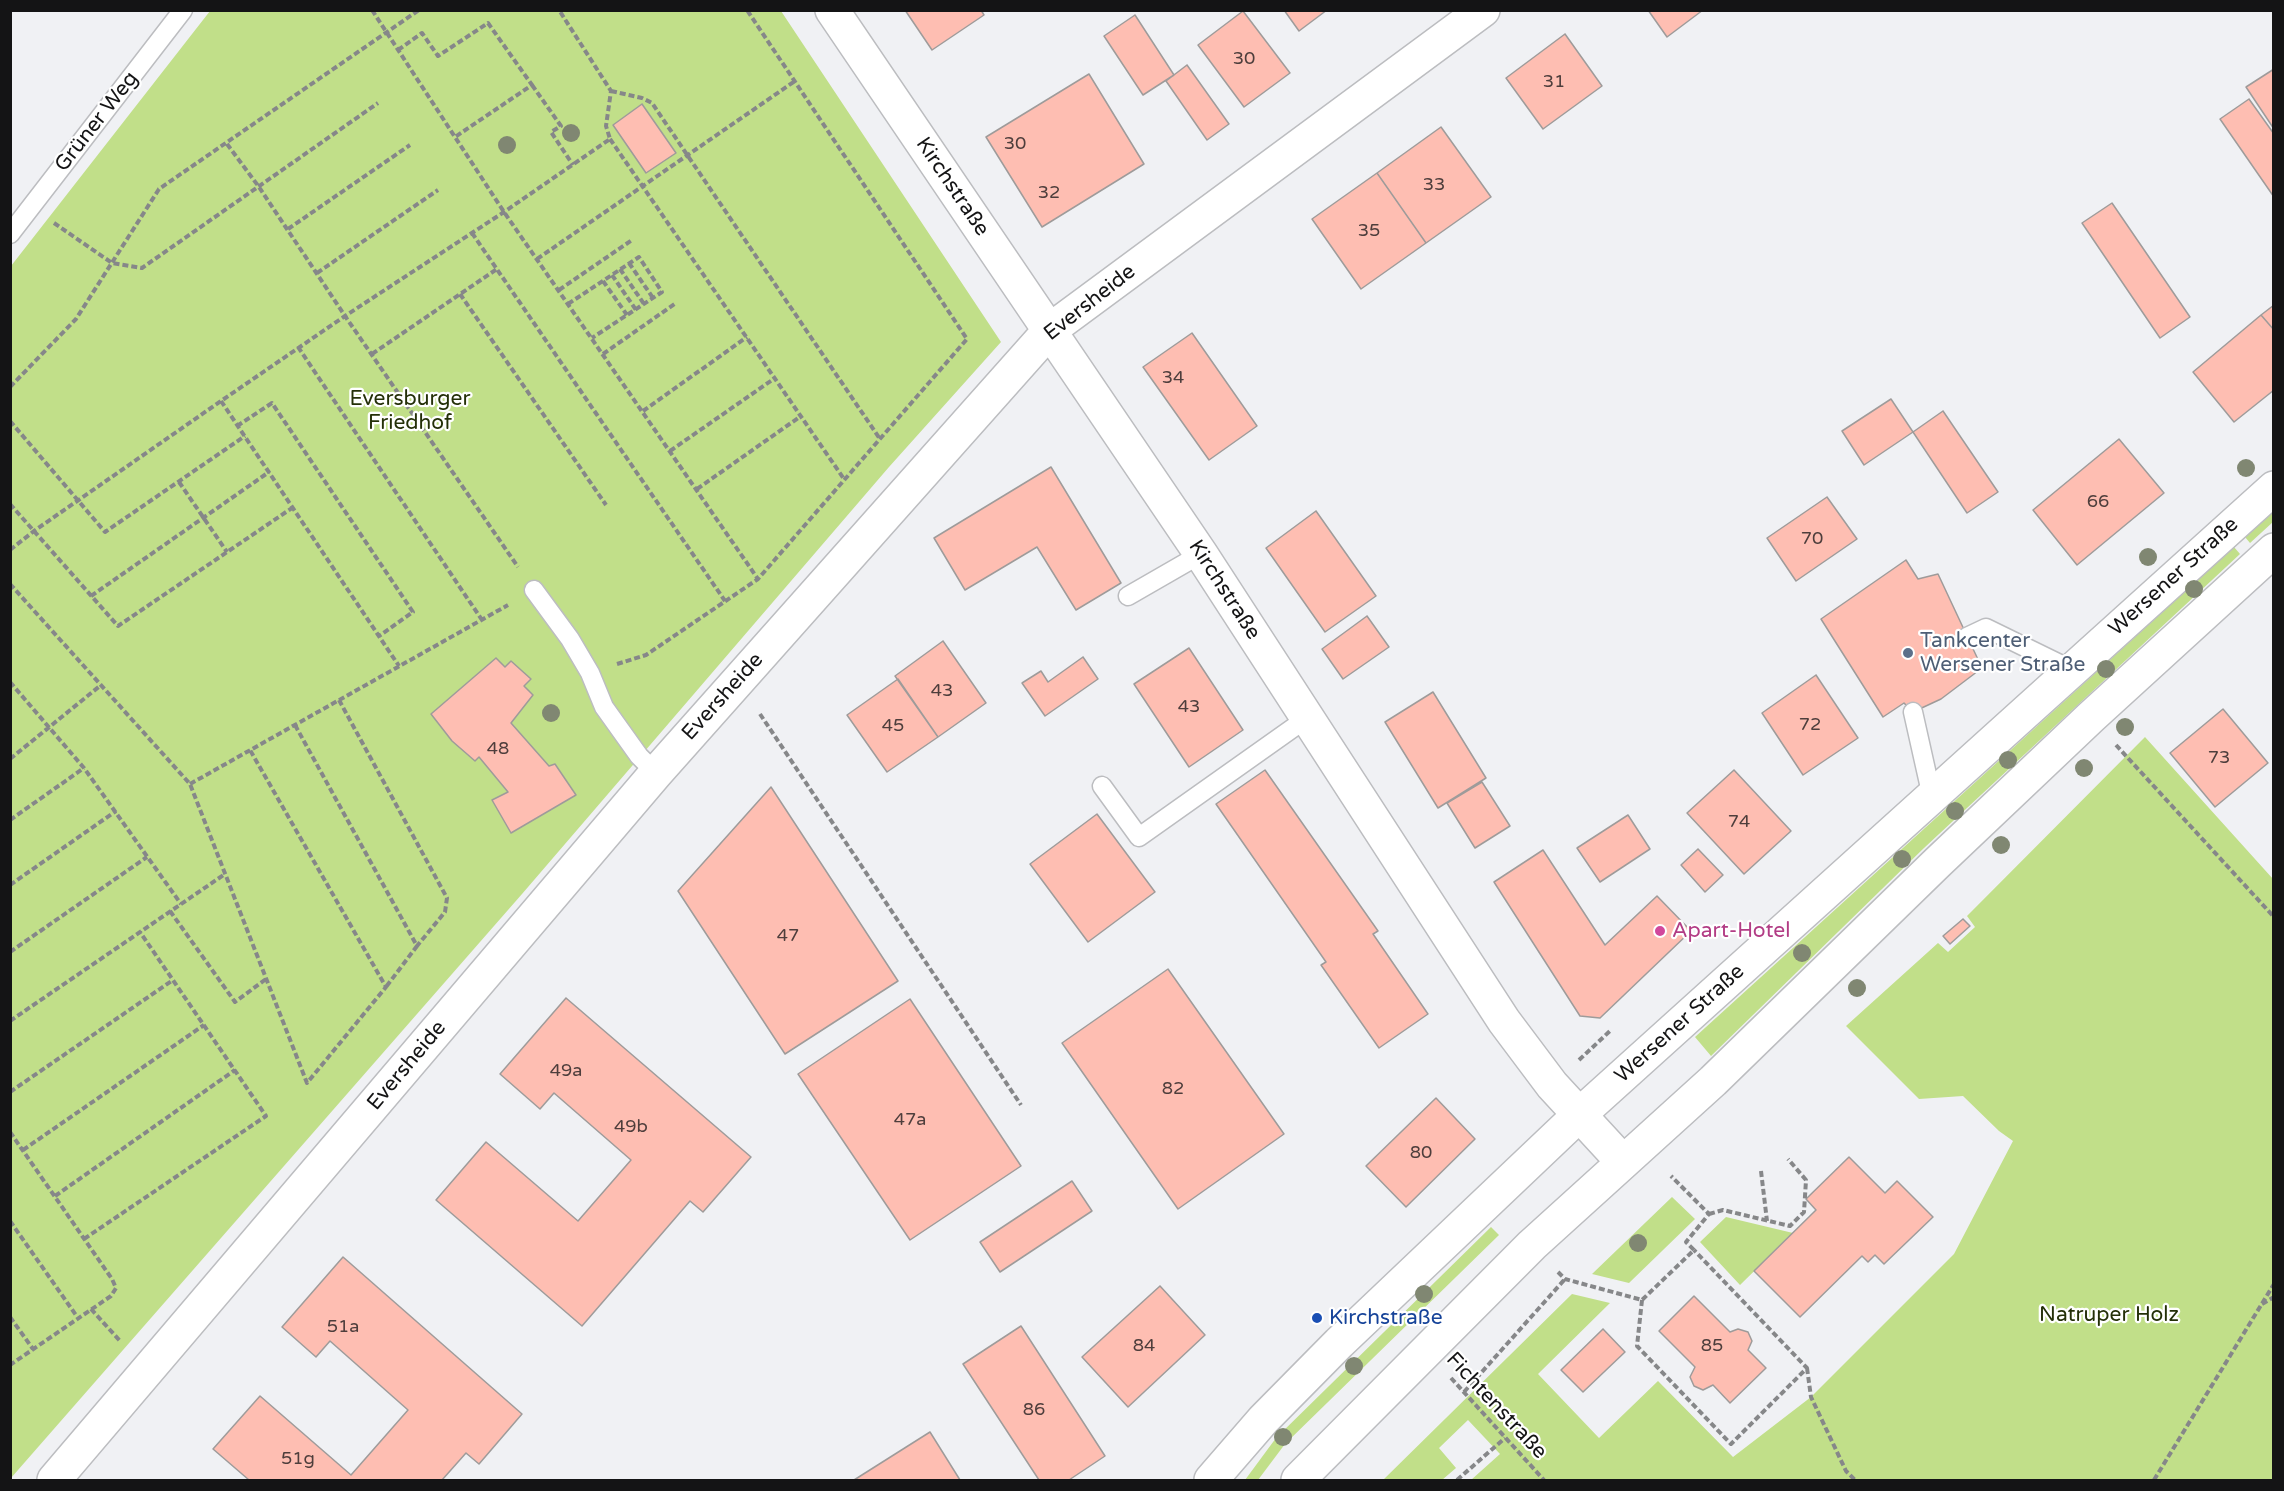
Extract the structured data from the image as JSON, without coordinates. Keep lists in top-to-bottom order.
{
  "streets": {
    "street": ["Kirchstraße", "Eversheide", "Wersener Straße"],
    "lane": ["Grüner Weg"],
    "path": ["Fichtenstraße"]
  },
  "crossings": [
    ["Kirchstraße", "Eversheide"],
    ["Kirchstraße", "Wersener Straße"]
  ],
  "parks": ["Eversburger Friedhof", "Natruper Holz"],
  "places": ["Tankcenter Wersener Straße", "Apart-Hotel", "Kirchstraße"],
  "house_numbers": [
    "30",
    "31",
    "30",
    "33",
    "32",
    "35",
    "34",
    "66",
    "70",
    "43",
    "43",
    "72",
    "45",
    "48",
    "73",
    "74",
    "47",
    "49a",
    "82",
    "47a",
    "49b",
    "80",
    "51a",
    "84",
    "85",
    "86",
    "51g"
  ]
}
